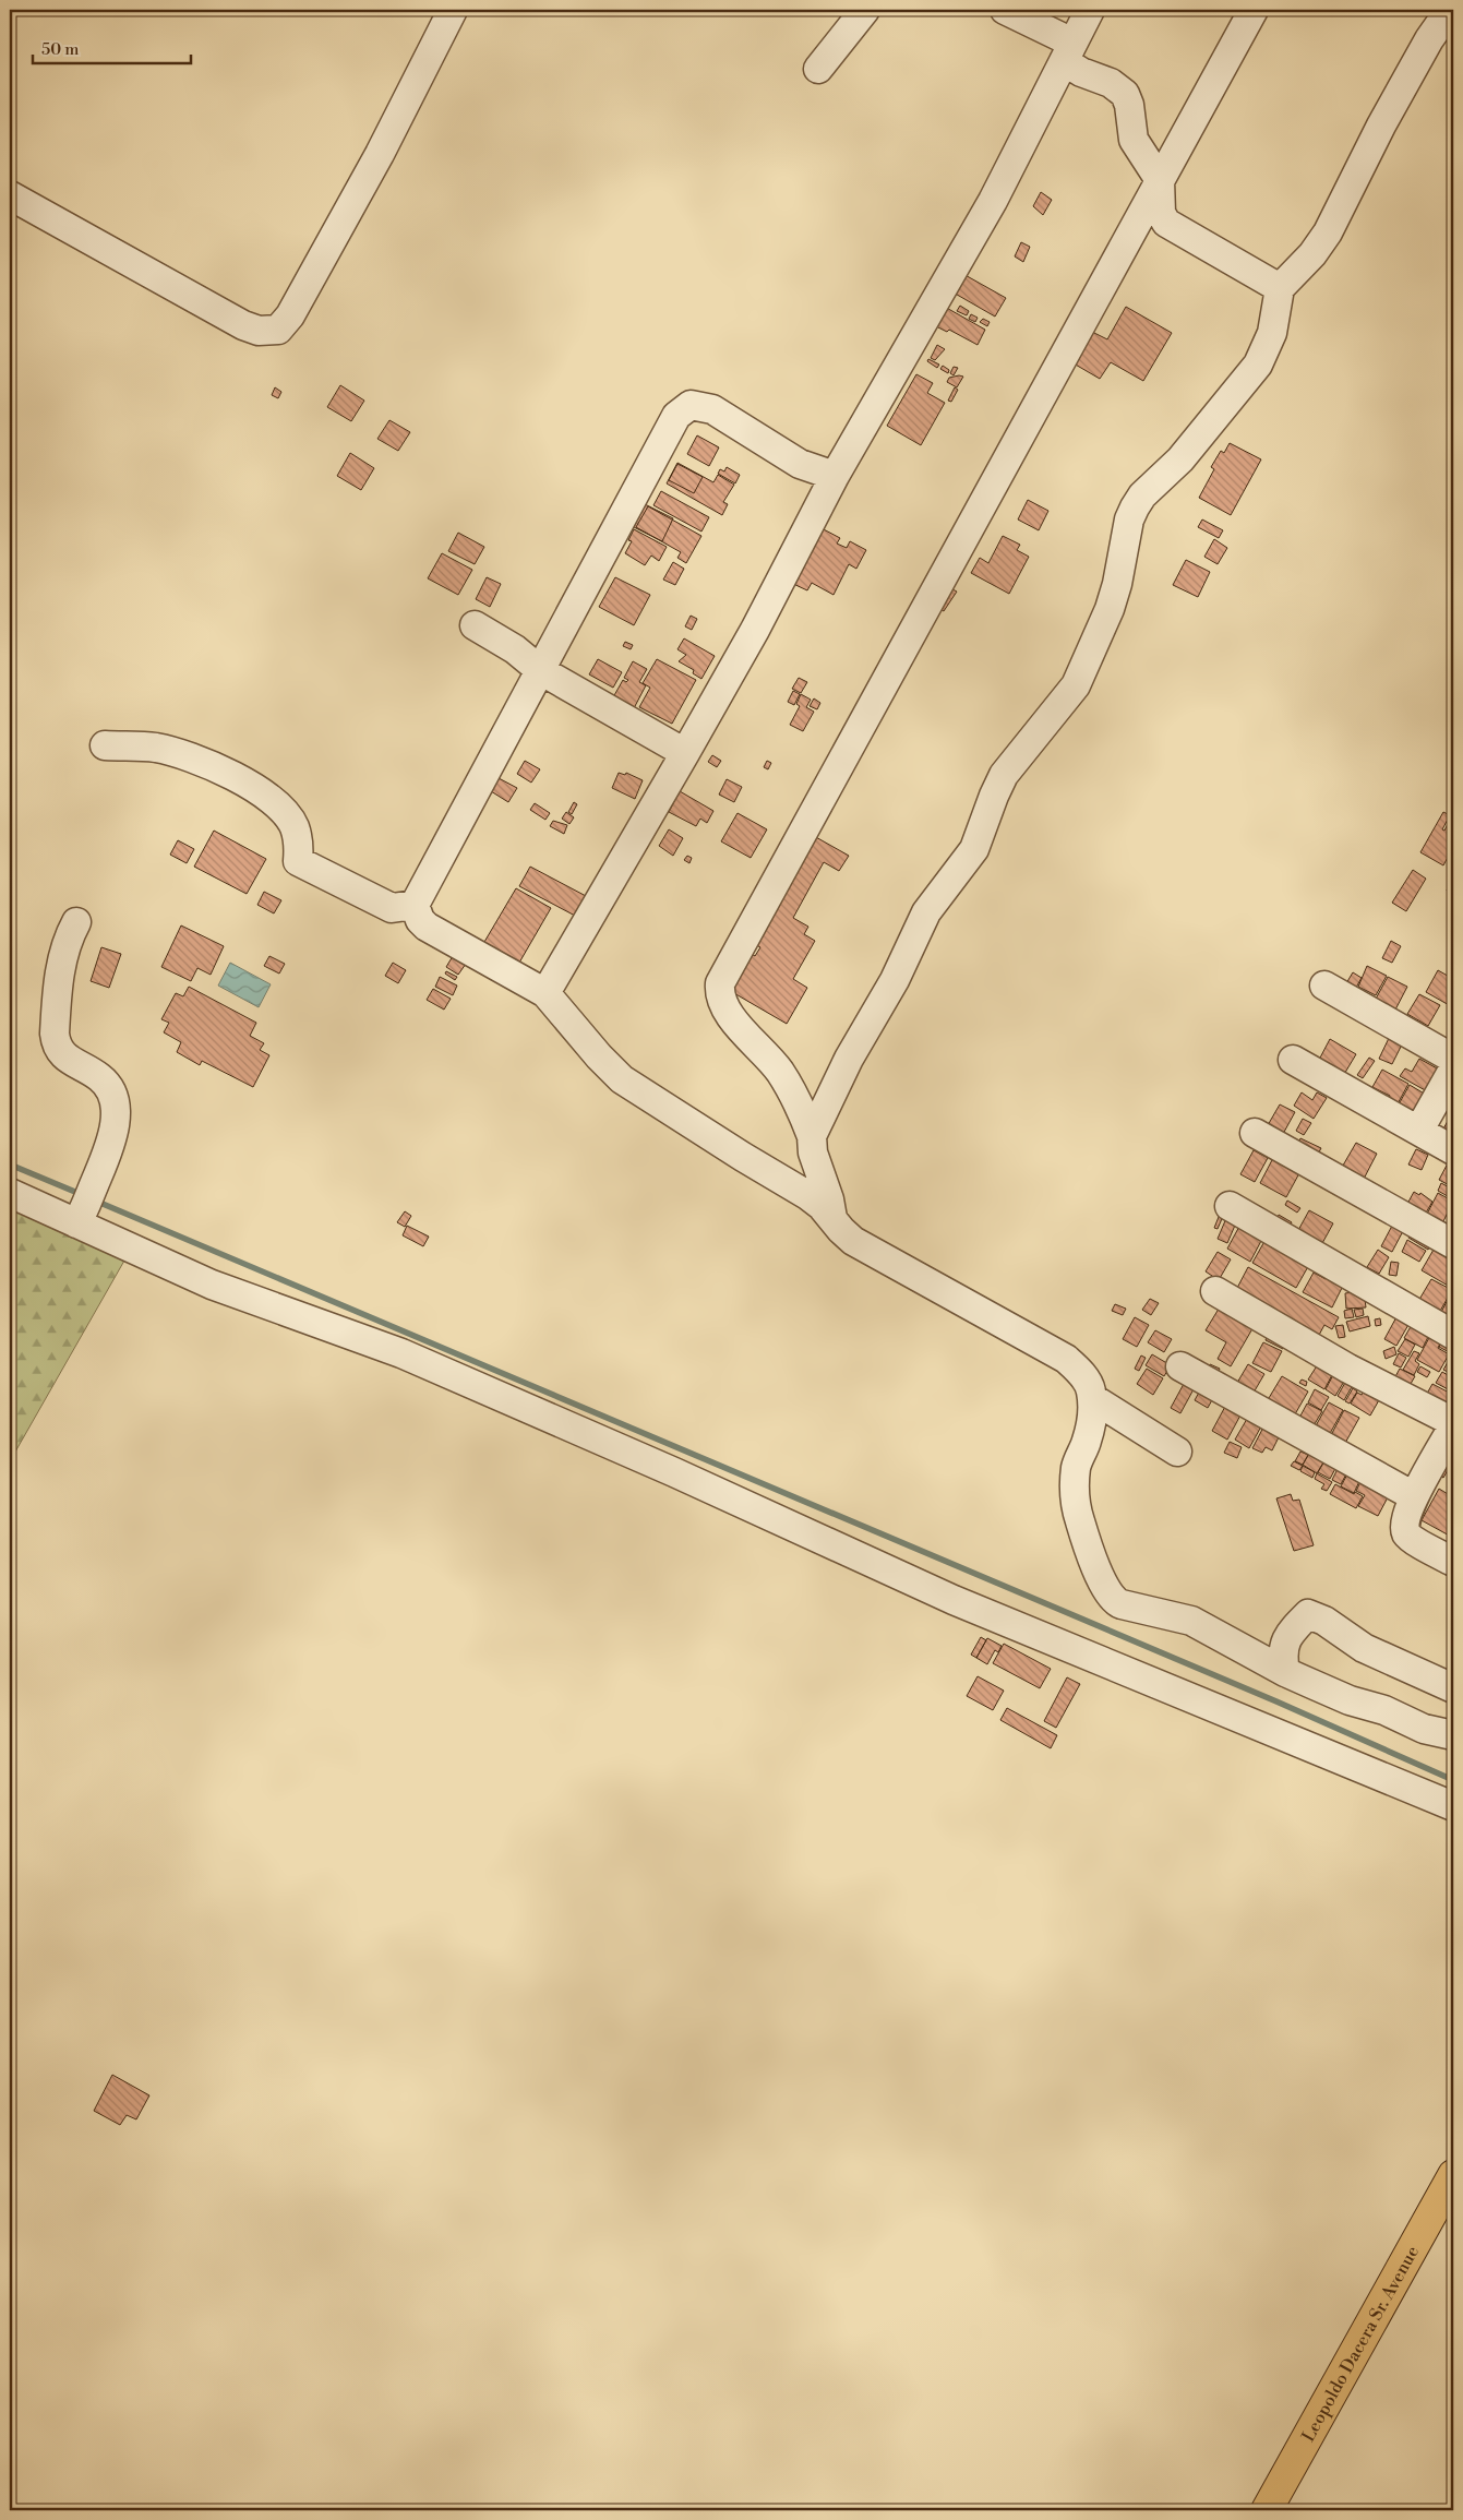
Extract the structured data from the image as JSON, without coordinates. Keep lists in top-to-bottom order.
{
  "streets": {
    "main road": ["Leopoldo Dacera Sr. Avenue"]
  },
  "scale_bar": "50 m"
}
